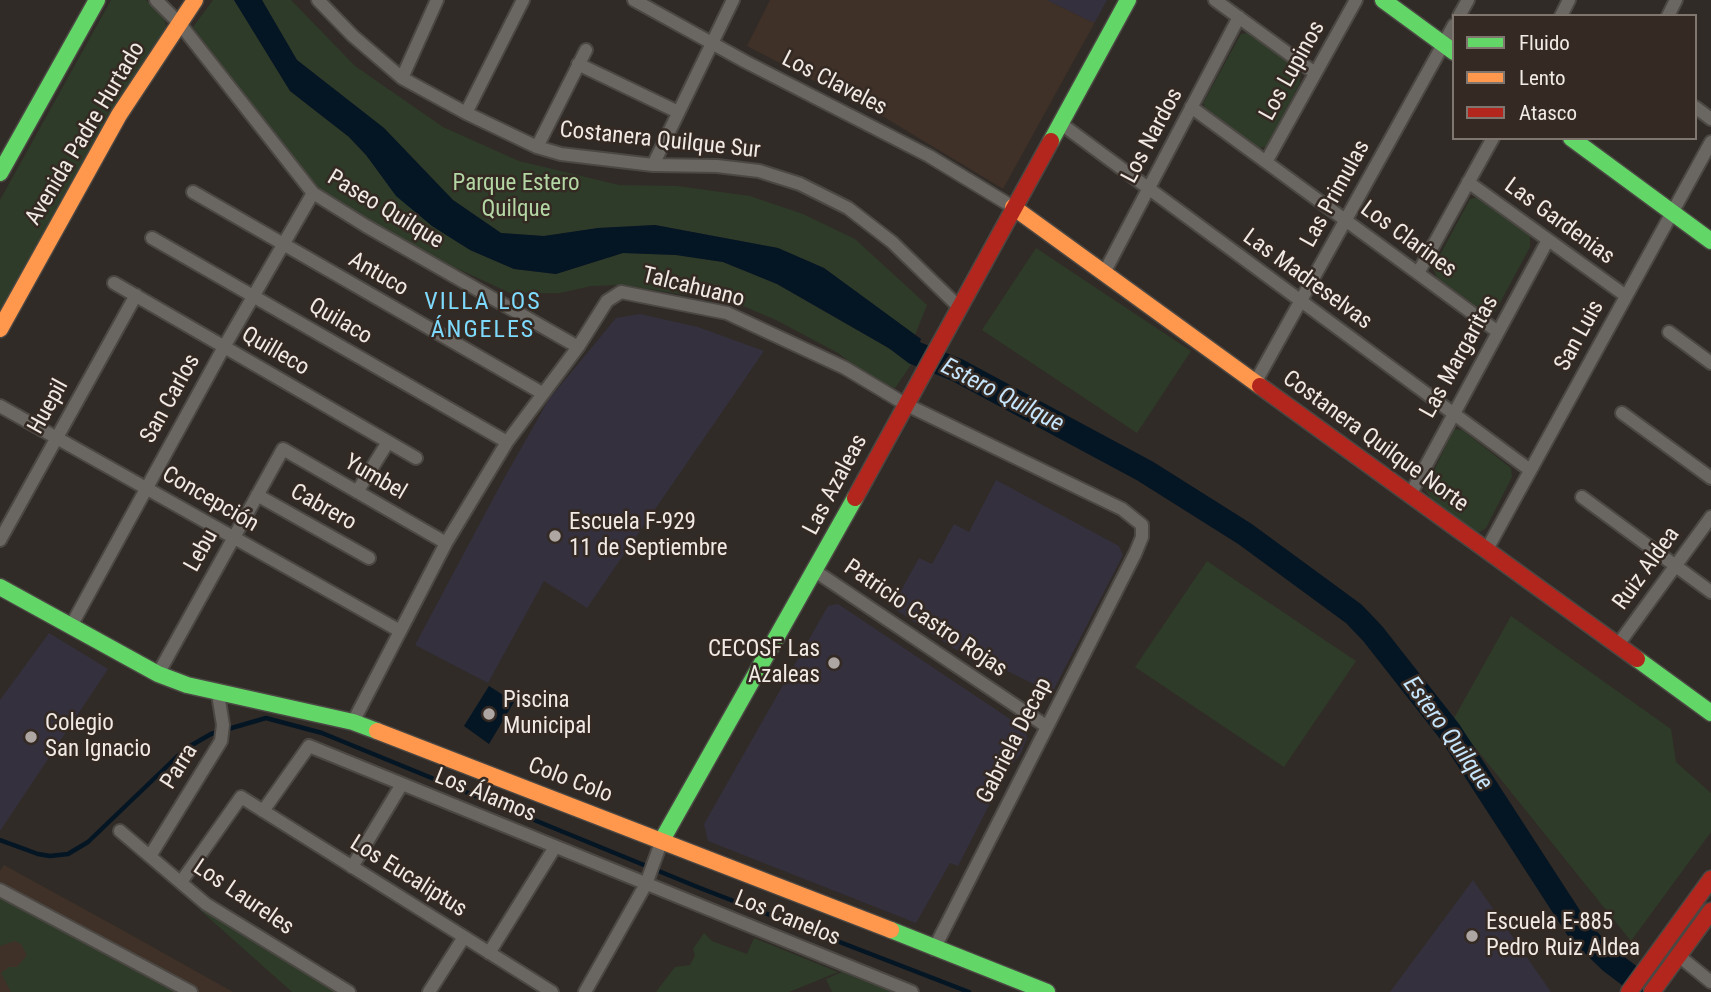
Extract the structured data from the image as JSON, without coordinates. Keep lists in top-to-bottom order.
{
  "streets": {
    "main road": [
      "Avenida Padre Hurtado",
      "Costanera Quilque Norte",
      "Las Azaleas",
      "Colo Colo"
    ],
    "street": [
      "Los Lupinos",
      "Los Claveles",
      "Los Nardos",
      "Costanera Quilque Sur",
      "Las Primulas",
      "Paseo Quilque",
      "Las Gardenias",
      "Los Clarines",
      "Antuco",
      "Las Madreselvas",
      "Talcahuano",
      "Quilaco",
      "San Luis",
      "Quilleco",
      "Las Margaritas",
      "San Carlos",
      "Huepil",
      "Yumbel",
      "Concepción",
      "Cabrero",
      "Lebu",
      "Ruiz Aldea",
      "Patricio Castro Rojas",
      "Gabriela Decap",
      "Parra",
      "Los Álamos",
      "Los Eucaliptus",
      "Los Laureles",
      "Los Canelos"
    ]
  },
  "crossings": [
    ["Los Lupinos", "Los Clarines"],
    ["Los Claveles", "Costanera Quilque Norte"],
    ["Los Claveles", "Las Azaleas"],
    ["Avenida Padre Hurtado", "Paseo Quilque"],
    ["Los Nardos", "Los Clarines"],
    ["Los Nardos", "Las Madreselvas"],
    ["Los Nardos", "Costanera Quilque Norte"],
    ["Costanera Quilque Sur", "Las Azaleas"],
    ["Las Primulas", "Los Clarines"],
    ["Las Primulas", "Las Madreselvas"],
    ["Las Primulas", "Costanera Quilque Norte"],
    ["Paseo Quilque", "Talcahuano"],
    ["Paseo Quilque", "San Carlos"],
    ["Las Gardenias", "San Luis"],
    ["Las Gardenias", "Las Margaritas"],
    ["Los Clarines", "Las Margaritas"],
    ["Antuco", "Talcahuano"],
    ["Antuco", "San Carlos"],
    ["Las Madreselvas", "San Luis"],
    ["Las Madreselvas", "Las Margaritas"],
    ["Las Madreselvas", "Las Azaleas"],
    ["Talcahuano", "Quilaco"],
    ["Talcahuano", "Yumbel"],
    ["Talcahuano", "Las Azaleas"],
    ["Talcahuano", "Concepción"],
    ["Talcahuano", "Gabriela Decap"],
    ["Talcahuano", "Colo Colo"],
    ["Quilaco", "San Carlos"],
    ["San Luis", "Costanera Quilque Norte"],
    ["Quilleco", "San Carlos"],
    ["Quilleco", "Huepil"],
    ["Las Margaritas", "Costanera Quilque Norte"],
    ["San Carlos", "Concepción"],
    ["San Carlos", "Colo Colo"],
    ["Huepil", "Concepción"],
    ["Costanera Quilque Norte", "Las Azaleas"],
    ["Costanera Quilque Norte", "Ruiz Aldea"],
    ["Yumbel", "Lebu"],
    ["Las Azaleas", "Patricio Castro Rojas"],
    ["Las Azaleas", "Colo Colo"],
    ["Las Azaleas", "Los Álamos"],
    ["Las Azaleas", "Los Canelos"],
    ["Concepción", "Lebu"],
    ["Cabrero", "Lebu"],
    ["Lebu", "Colo Colo"],
    ["Patricio Castro Rojas", "Gabriela Decap"],
    ["Gabriela Decap", "Colo Colo"],
    ["Parra", "Colo Colo"],
    ["Parra", "Los Laureles"],
    ["Los Álamos", "Los Eucaliptus"],
    ["Los Álamos", "Los Canelos"],
    ["Los Eucaliptus", "Los Laureles"]
  ],
  "districts": ["VILLA LOS ÁNGELES"],
  "water": ["Estero Quilque"],
  "parks": ["Parque Estero Quilque"],
  "places": [
    "Escuela F-929 11 de Septiembre",
    "CECOSF Las Azaleas",
    "Piscina Municipal",
    "Colegio San Ignacio",
    "Escuela E-885 Pedro Ruiz Aldea"
  ],
  "legend": ["Fluido", "Lento", "Atasco"]
}
